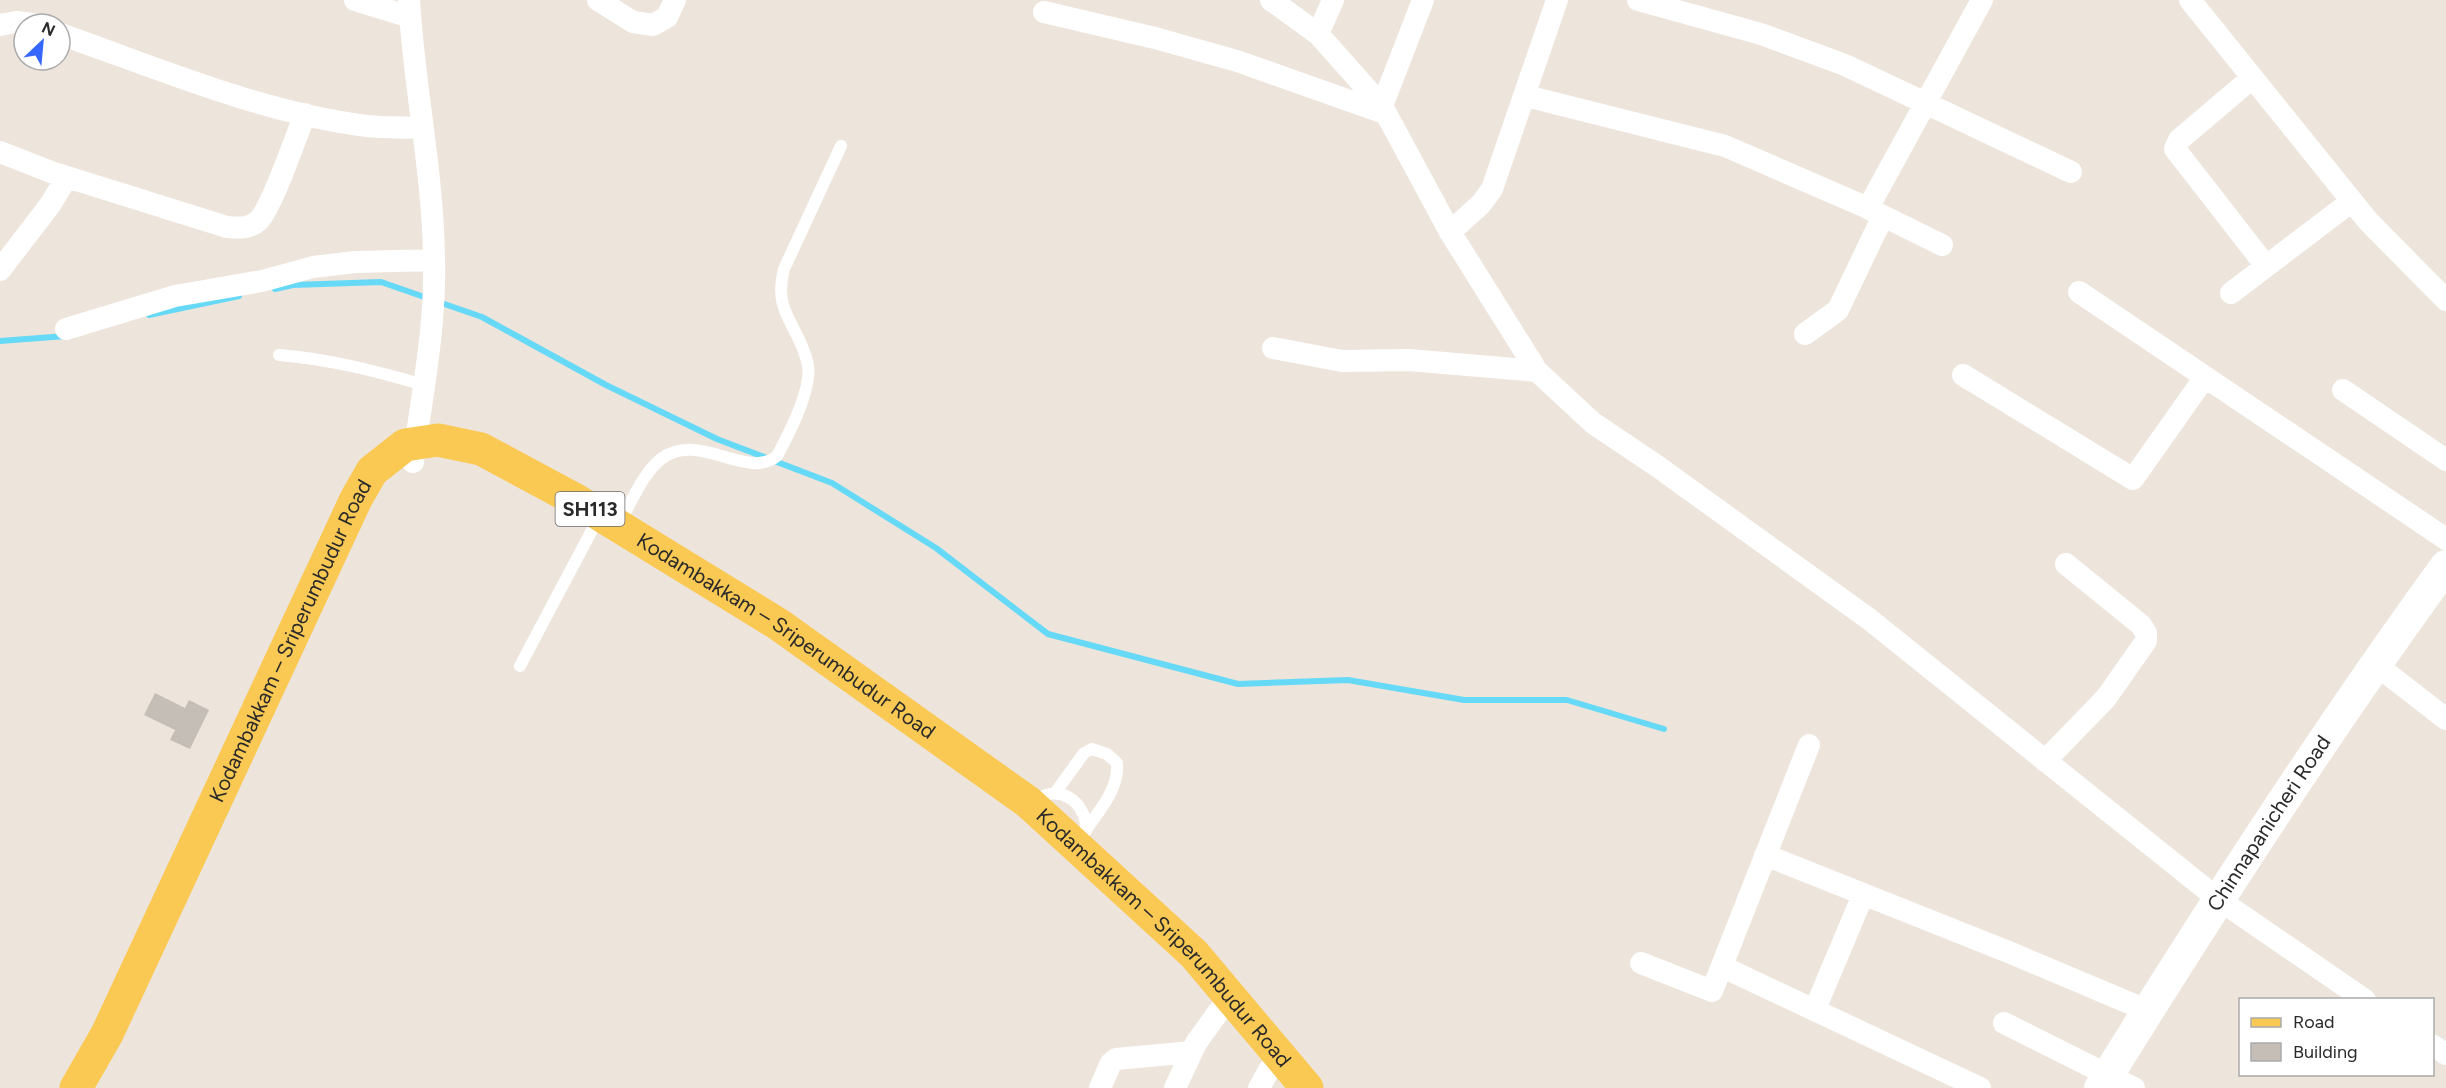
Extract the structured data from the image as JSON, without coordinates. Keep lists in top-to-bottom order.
{
  "streets": {
    "main road": ["SH113", "Kodambakkam – Sriperumbudur Road"],
    "street": ["Chinnapanicheri Road"]
  },
  "legend": ["Road", "Building"],
  "north": "top right"
}
